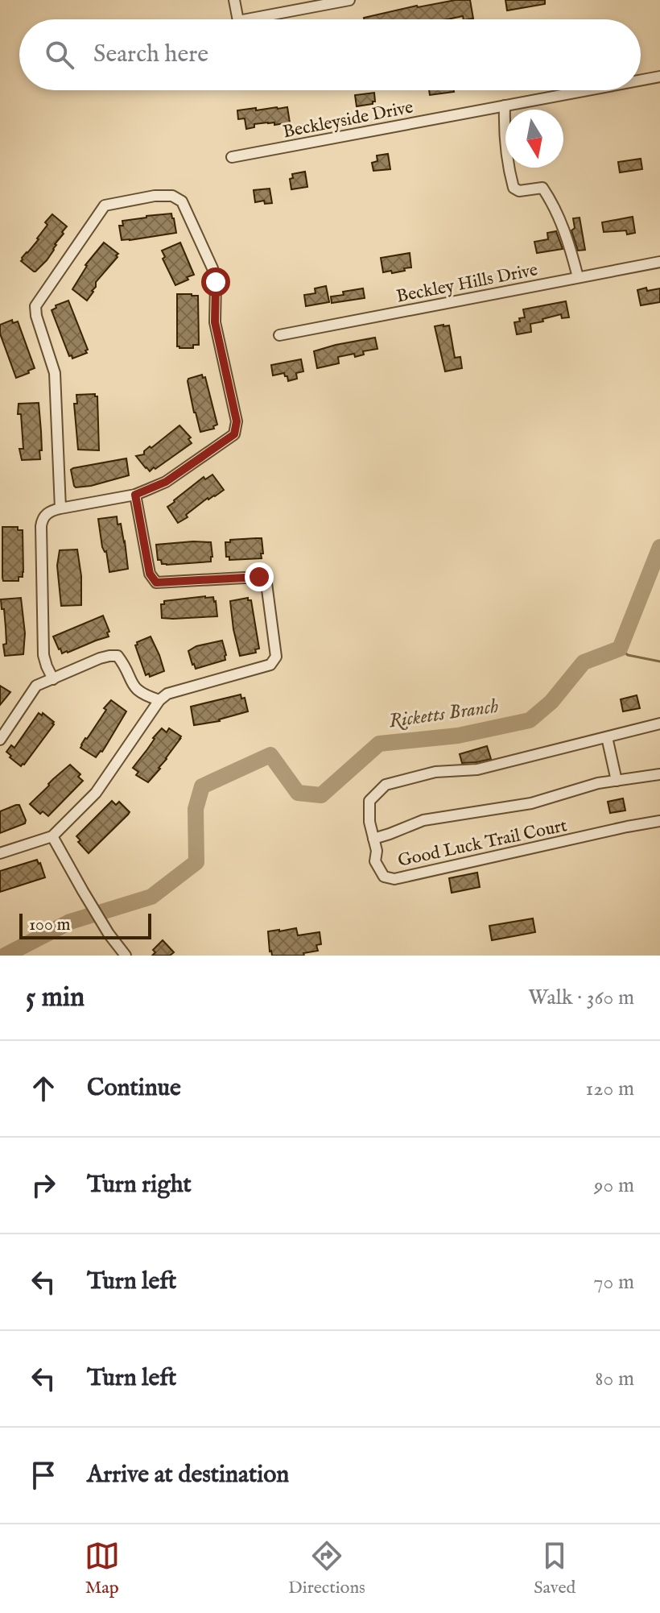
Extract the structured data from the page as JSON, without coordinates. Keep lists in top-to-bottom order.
{
  "streets": {
    "street": ["Beckleyside Drive", "Beckley Hills Drive", "Good Luck Trail Court"]
  },
  "water": ["Ricketts Branch"],
  "scale_bar": "100 m",
  "north": "bottom",
  "page": {
    "search": "Search here",
    "scale": "100 m",
    "heading": ["5 min", "Walk · 360 m"],
    "list": [
      ["Continue", "120 m"],
      ["Turn right", "90 m"],
      ["Turn left", "70 m"],
      ["Turn left", "80 m"],
      "Arrive at destination"
    ],
    "nav": ["Map", "Directions", "Saved"]
  }
}
